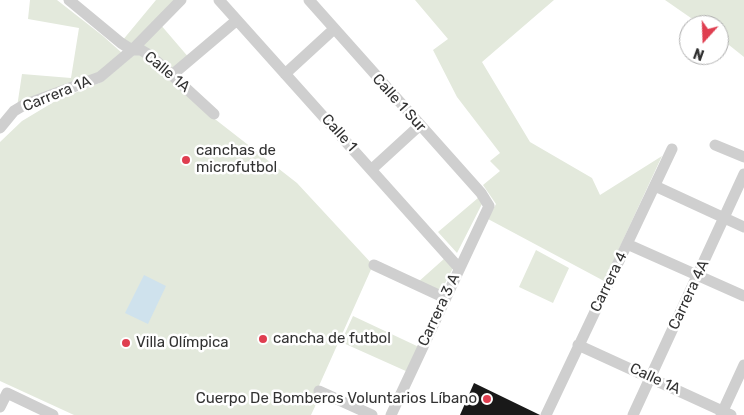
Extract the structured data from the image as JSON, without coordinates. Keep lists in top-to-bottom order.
{
  "streets": {
    "street": [
      "Calle 1A",
      "Carrera 1A",
      "Calle 1 Sur",
      "Calle 1",
      "Carrera 4",
      "Carrera 4A",
      "Carrera 3 A"
    ]
  },
  "crossings": [
    ["Calle 1A", "Carrera 1A"],
    ["Calle 1A", "Carrera 4"],
    ["Calle 1A", "Carrera 4A"],
    ["Calle 1 Sur", "Carrera 3 A"],
    ["Calle 1", "Carrera 3 A"]
  ],
  "places": [
    "canchas de microfutbol",
    "cancha de futbol",
    "Villa Olímpica",
    "Cuerpo De Bomberos Voluntarios Líbano"
  ],
  "north": "bottom"
}
